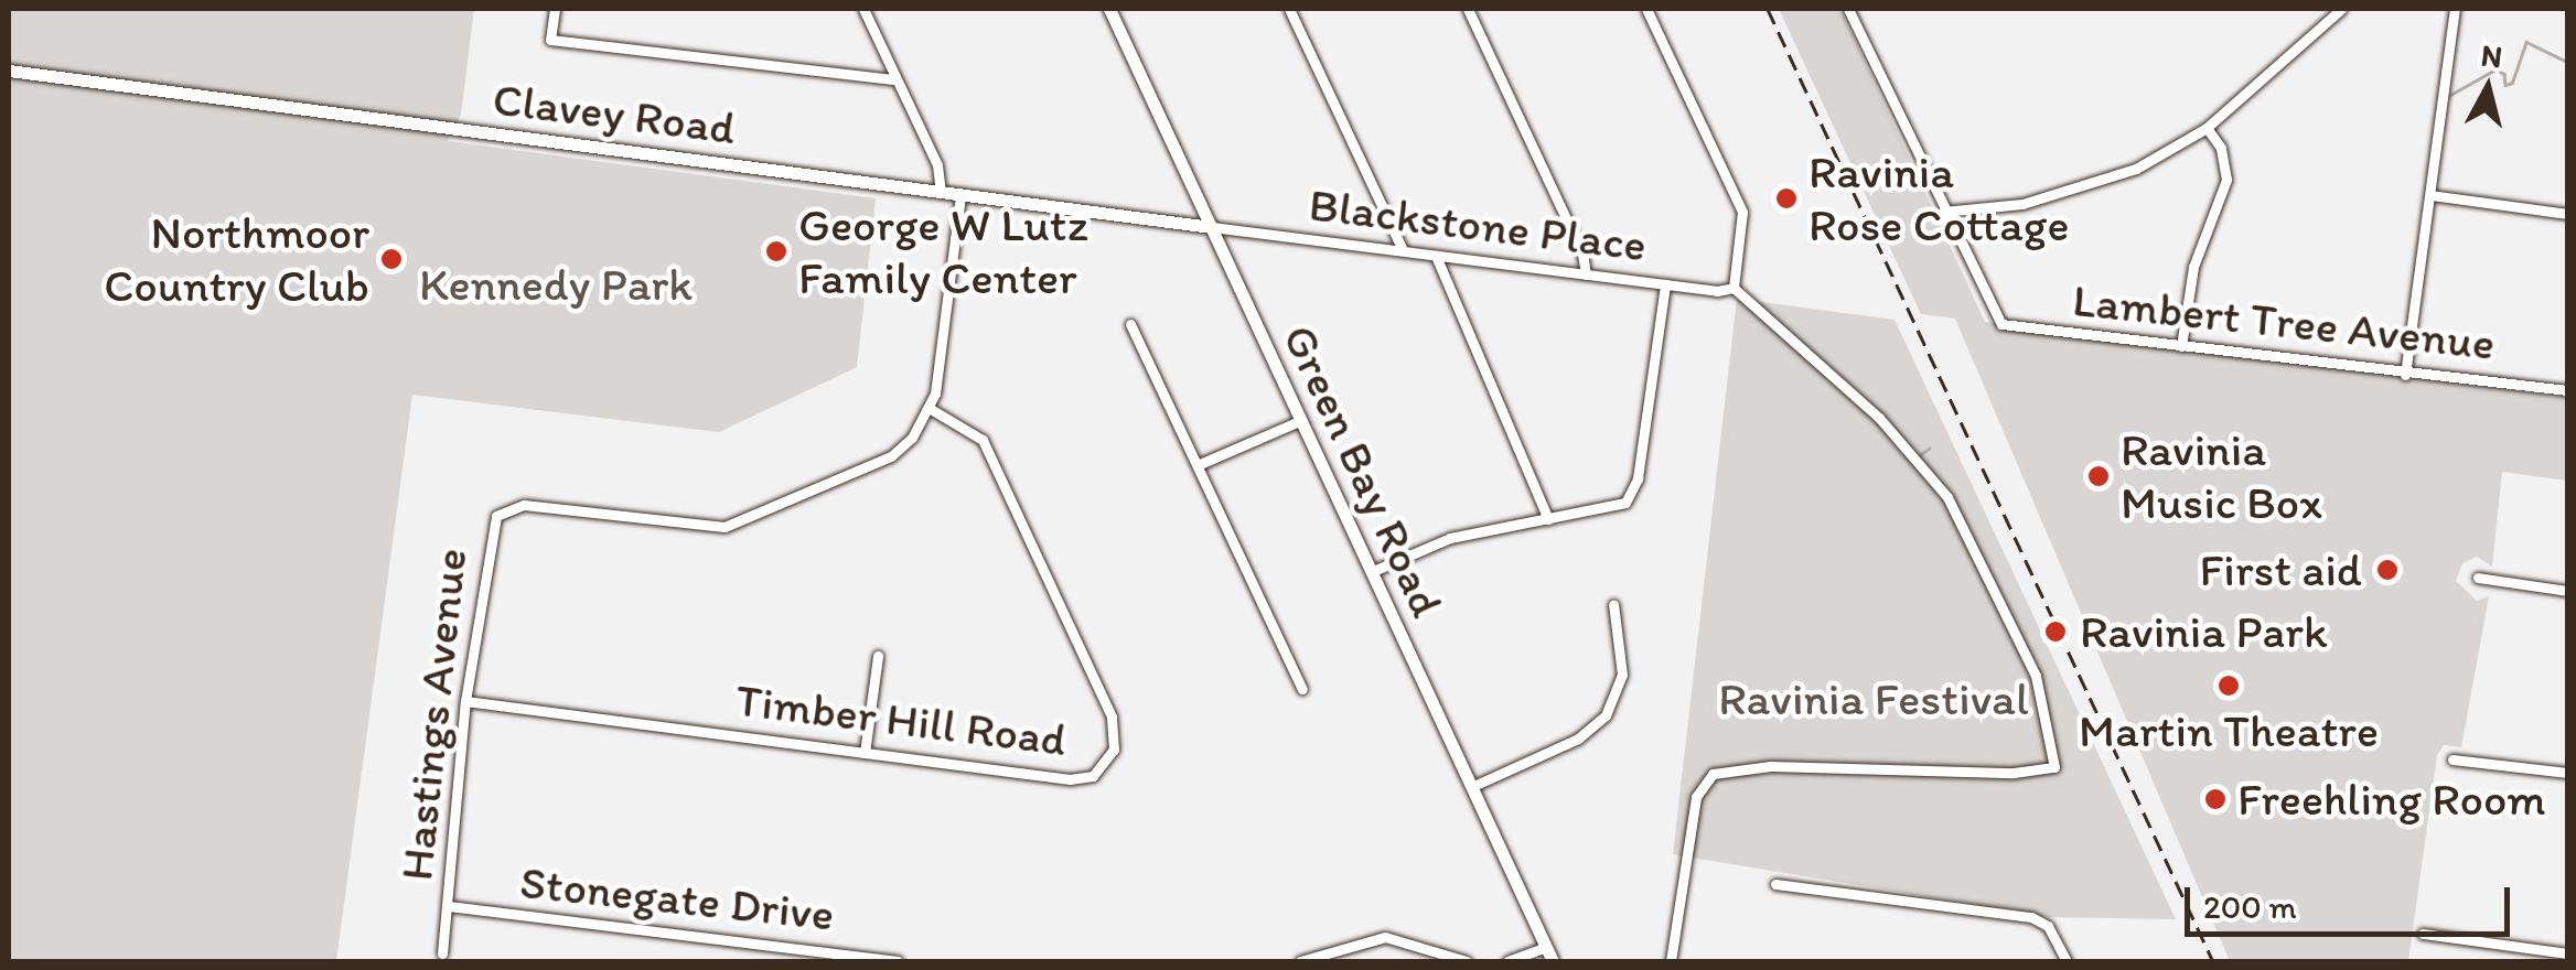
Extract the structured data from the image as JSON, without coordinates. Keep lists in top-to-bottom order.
{
  "streets": {
    "main road": ["Clavey Road", "Green Bay Road"],
    "street": [
      "Blackstone Place",
      "Lambert Tree Avenue",
      "Hastings Avenue",
      "Timber Hill Road",
      "Stonegate Drive"
    ]
  },
  "crossings": [
    ["Clavey Road", "Blackstone Place"],
    ["Clavey Road", "Green Bay Road"],
    ["Blackstone Place", "Green Bay Road"],
    ["Hastings Avenue", "Timber Hill Road"],
    ["Hastings Avenue", "Stonegate Drive"]
  ],
  "parks": ["Kennedy Park", "Ravinia Festival"],
  "places": [
    "Ravinia Rose Cottage",
    "George W Lutz Family Center",
    "Northmoor Country Club",
    "Ravinia Music Box",
    "First aid",
    "Ravinia Park",
    "Martin Theatre",
    "Freehling Room"
  ],
  "scale_bar": "200 m",
  "north": "top"
}
